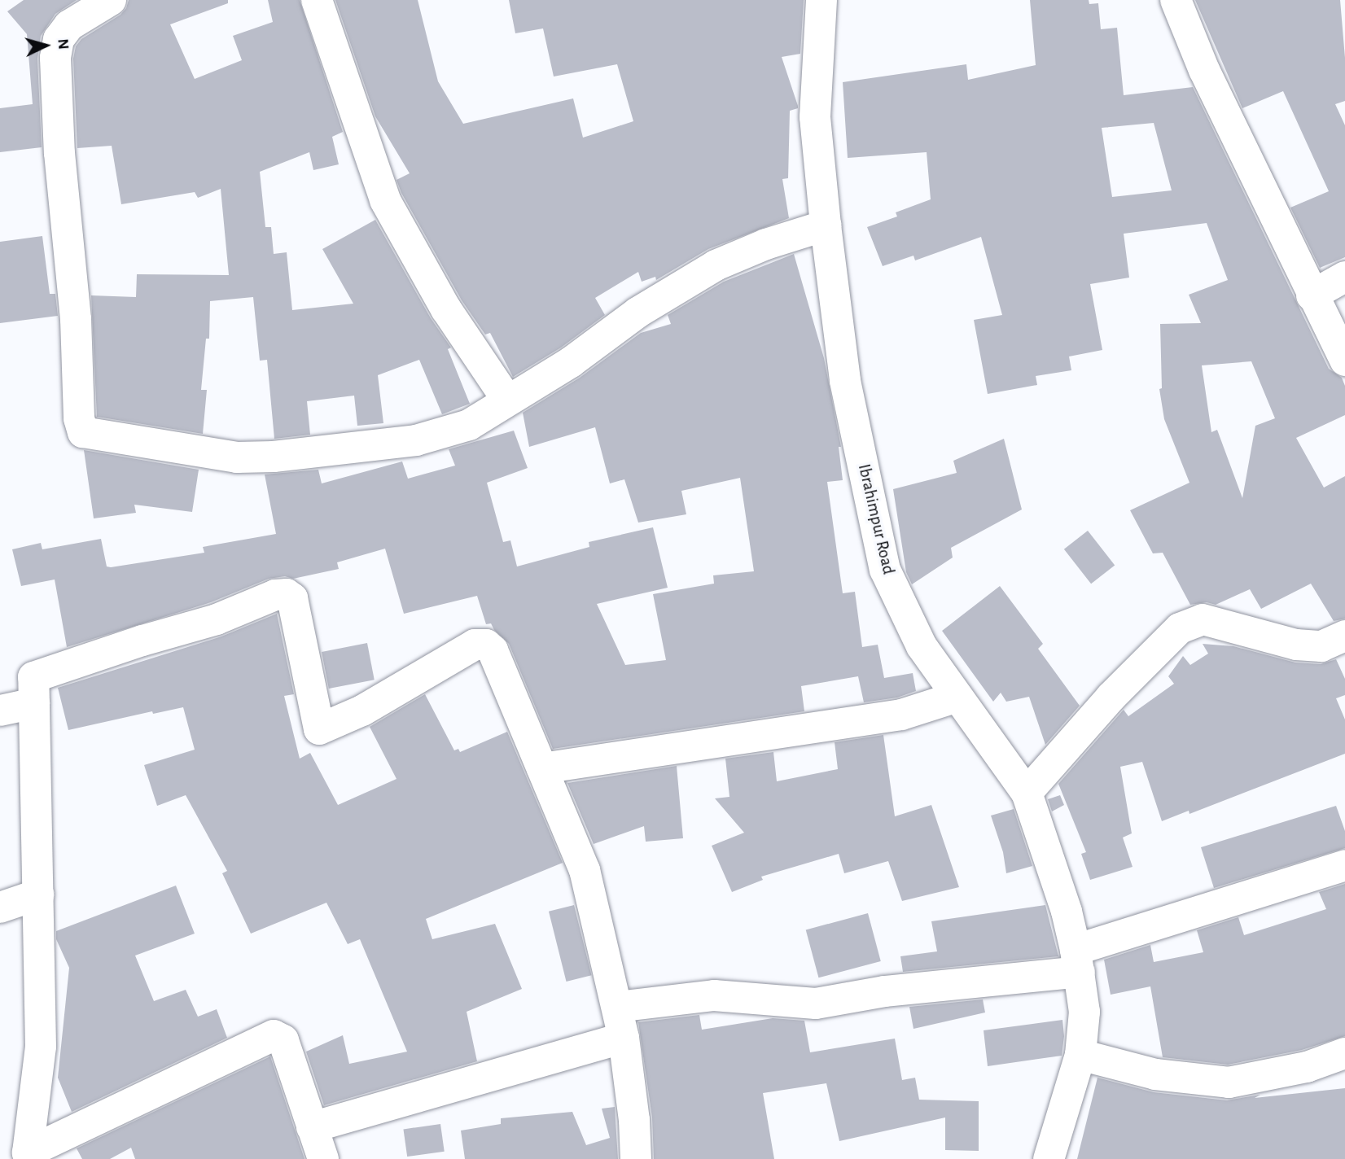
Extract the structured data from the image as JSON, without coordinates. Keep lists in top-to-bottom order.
{
  "streets": {
    "street": ["Ibrahimpur Road"]
  },
  "north": "right"
}
